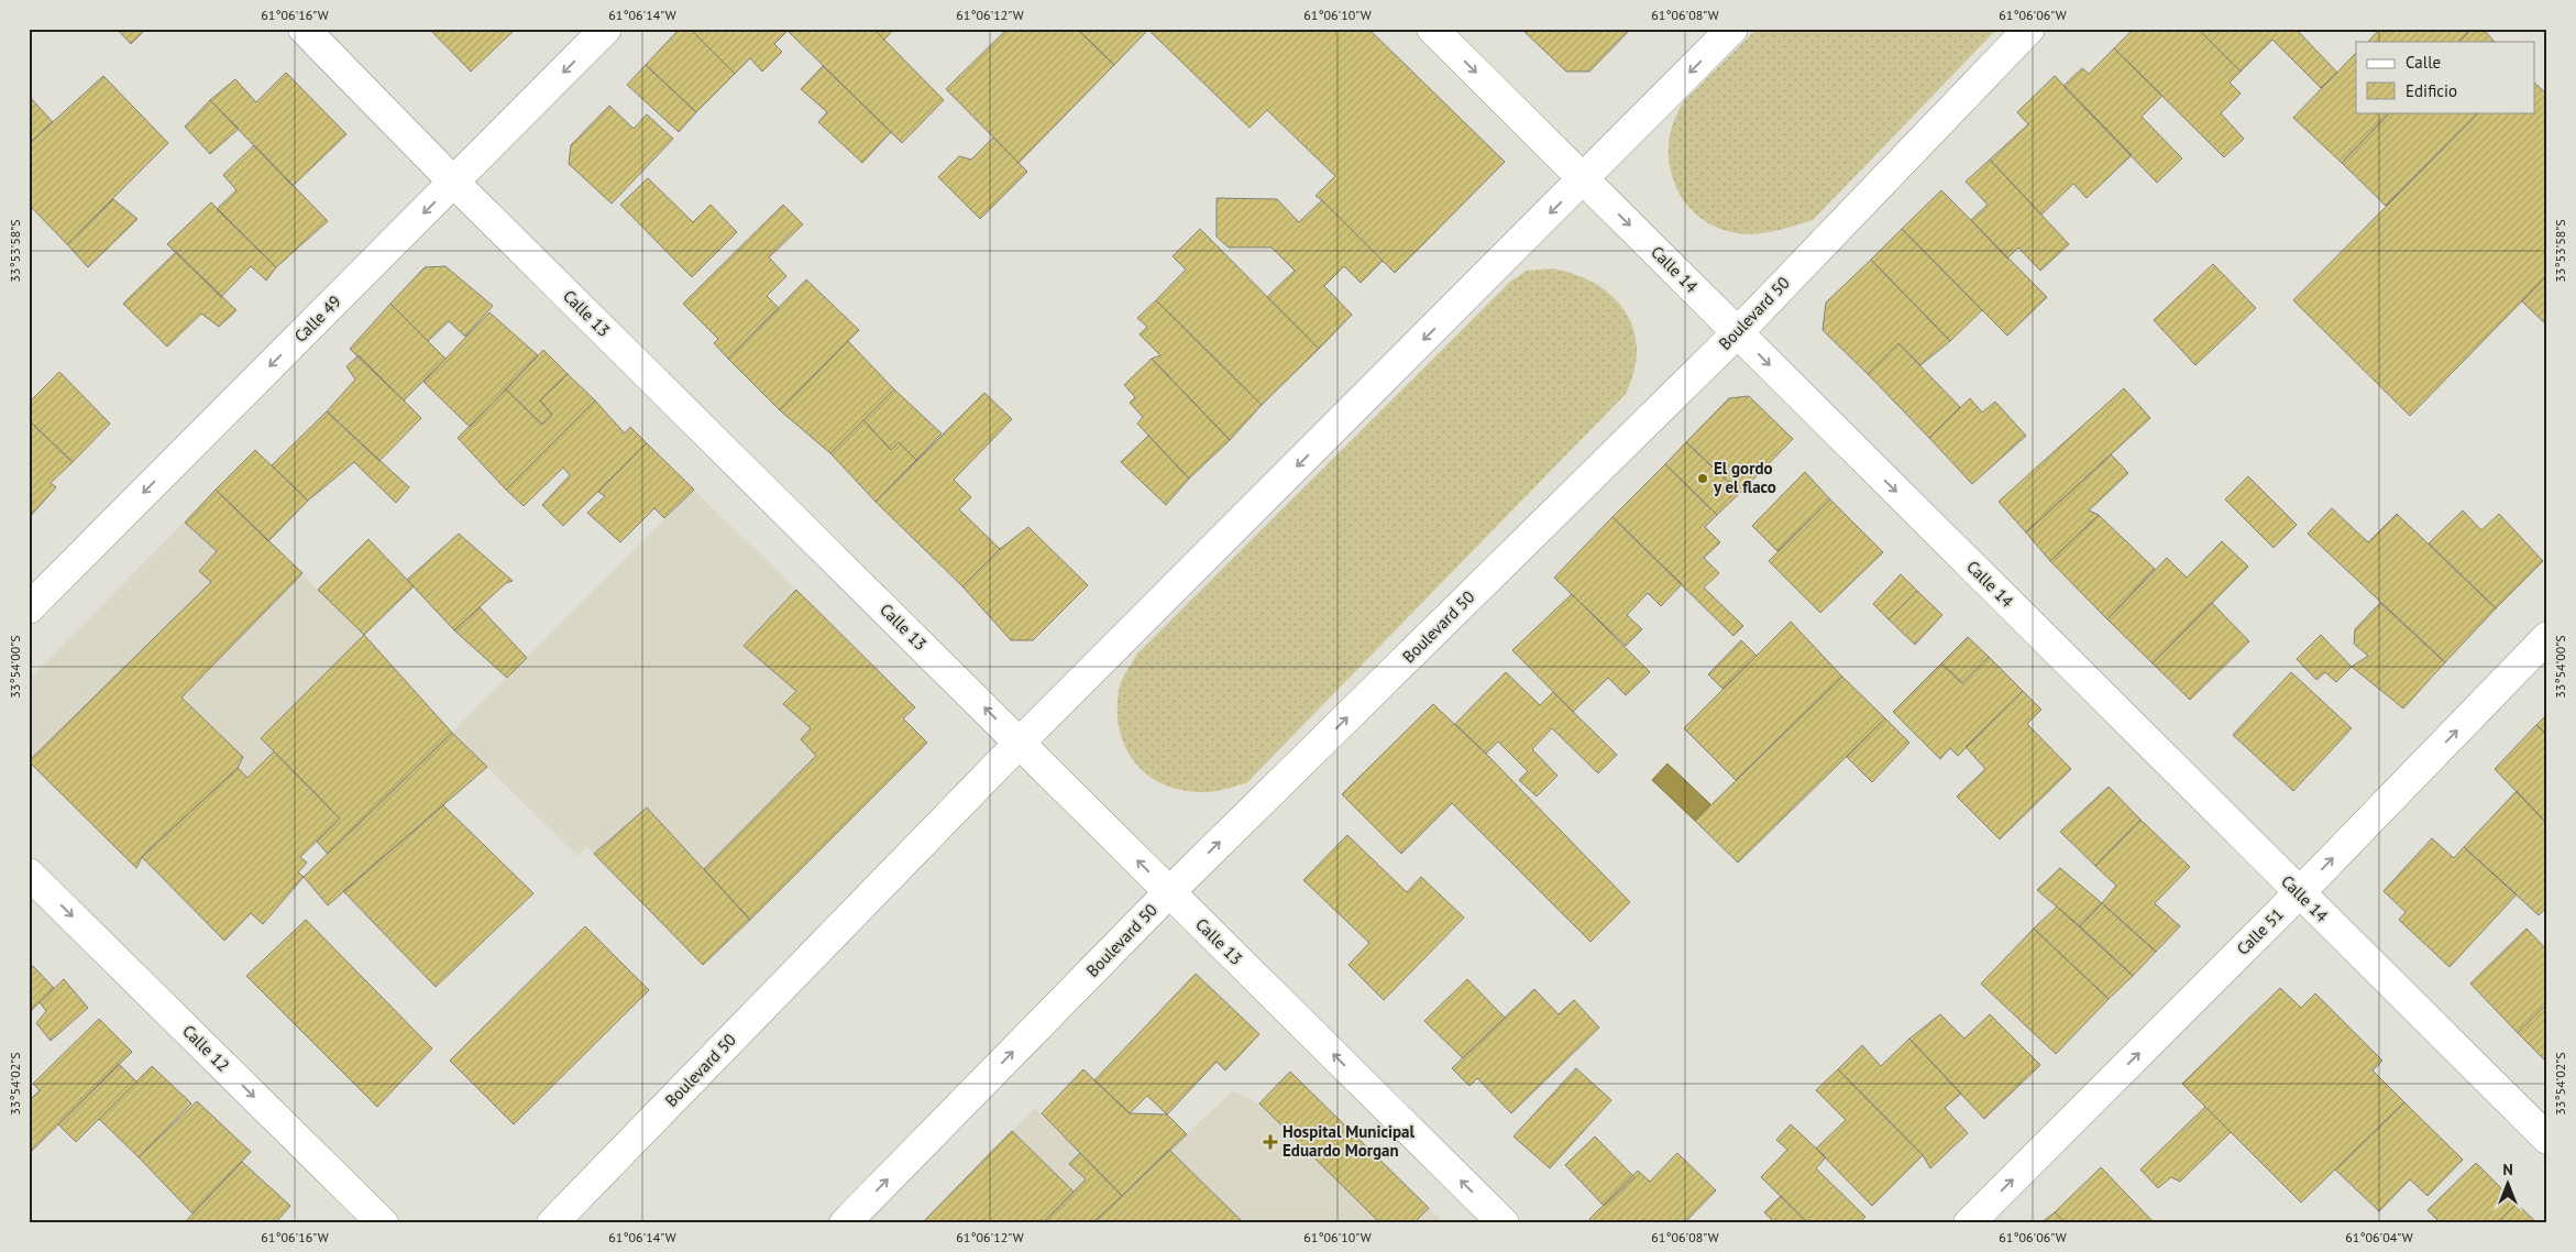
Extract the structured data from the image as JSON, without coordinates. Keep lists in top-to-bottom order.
{
  "streets": {
    "street": [
      "Calle 14",
      "Calle 13",
      "Boulevard 50",
      "Calle 49",
      "Calle 51",
      "Calle 12"
    ]
  },
  "crossings": [
    ["Calle 14", "Boulevard 50"],
    ["Calle 14", "Calle 51"],
    ["Calle 13", "Boulevard 50"],
    ["Calle 13", "Calle 49"]
  ],
  "one_way": [
    "Calle 14",
    "Calle 13",
    "Calle 49",
    "Calle 51",
    "Calle 12"
  ],
  "places": {
    "other": ["El gordo y el flaco"],
    "health": ["Hospital Municipal Eduardo Morgan"]
  },
  "legend": ["Calle", "Edificio"],
  "north": "top",
  "coordinates": [
    "61°06'16\"W",
    "61°06'14\"W",
    "61°06'12\"W",
    "61°06'10\"W",
    "61°06'08\"W",
    "61°06'06\"W",
    "33°53'58\"S",
    "33°54'00\"S",
    "33°54'02\"S",
    "61°06'04\"W"
  ]
}
